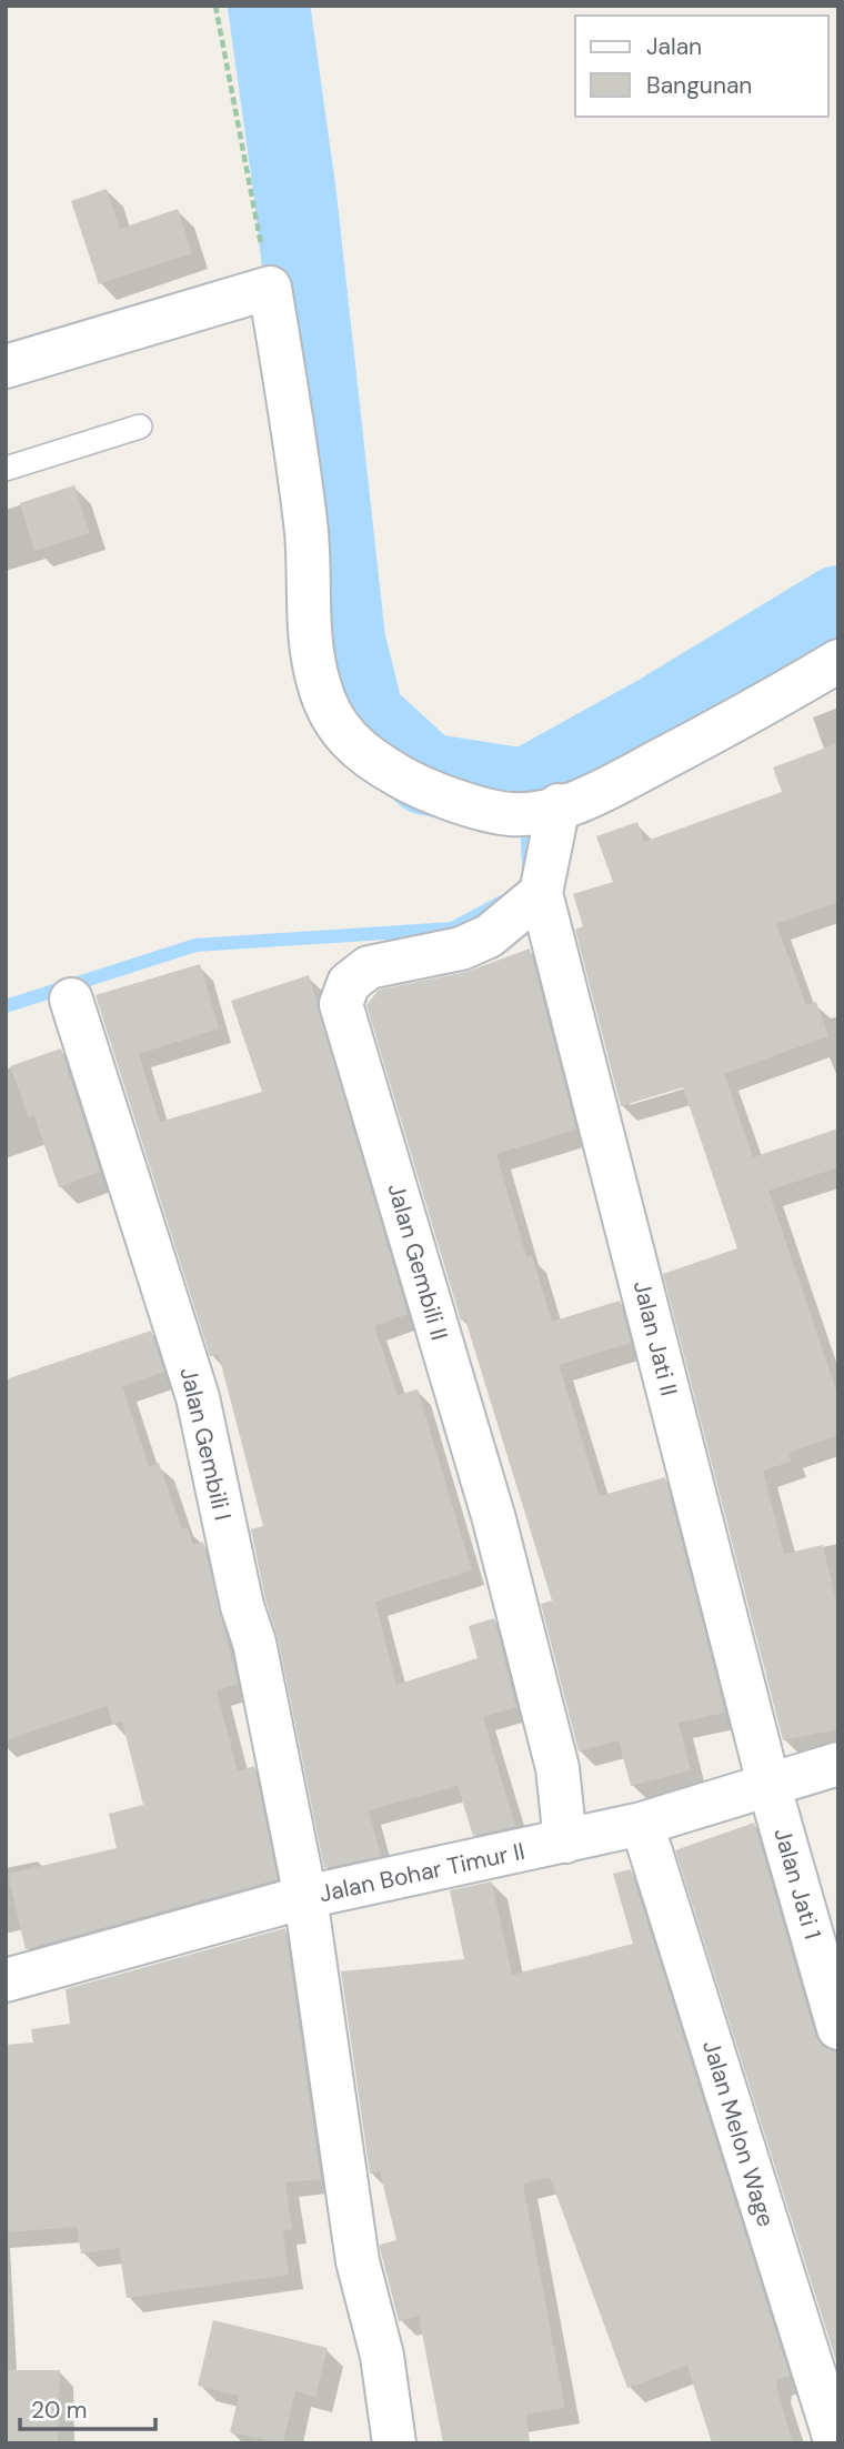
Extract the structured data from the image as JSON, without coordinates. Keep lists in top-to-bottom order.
{
  "streets": {
    "street": [
      "Jalan Gembili II",
      "Jalan Jati II",
      "Jalan Gembili I",
      "Jalan Bohar Timur II",
      "Jalan Jati 1",
      "Jalan Melon Wage"
    ]
  },
  "crossings": [
    ["Jalan Gembili II", "Jalan Jati II"],
    ["Jalan Gembili II", "Jalan Bohar Timur II"],
    ["Jalan Jati II", "Jalan Bohar Timur II"],
    ["Jalan Jati II", "Jalan Jati 1"],
    ["Jalan Gembili I", "Jalan Bohar Timur II"],
    ["Jalan Bohar Timur II", "Jalan Jati 1"],
    ["Jalan Bohar Timur II", "Jalan Melon Wage"]
  ],
  "legend": ["Jalan", "Bangunan"],
  "scale_bar": "20 m"
}
